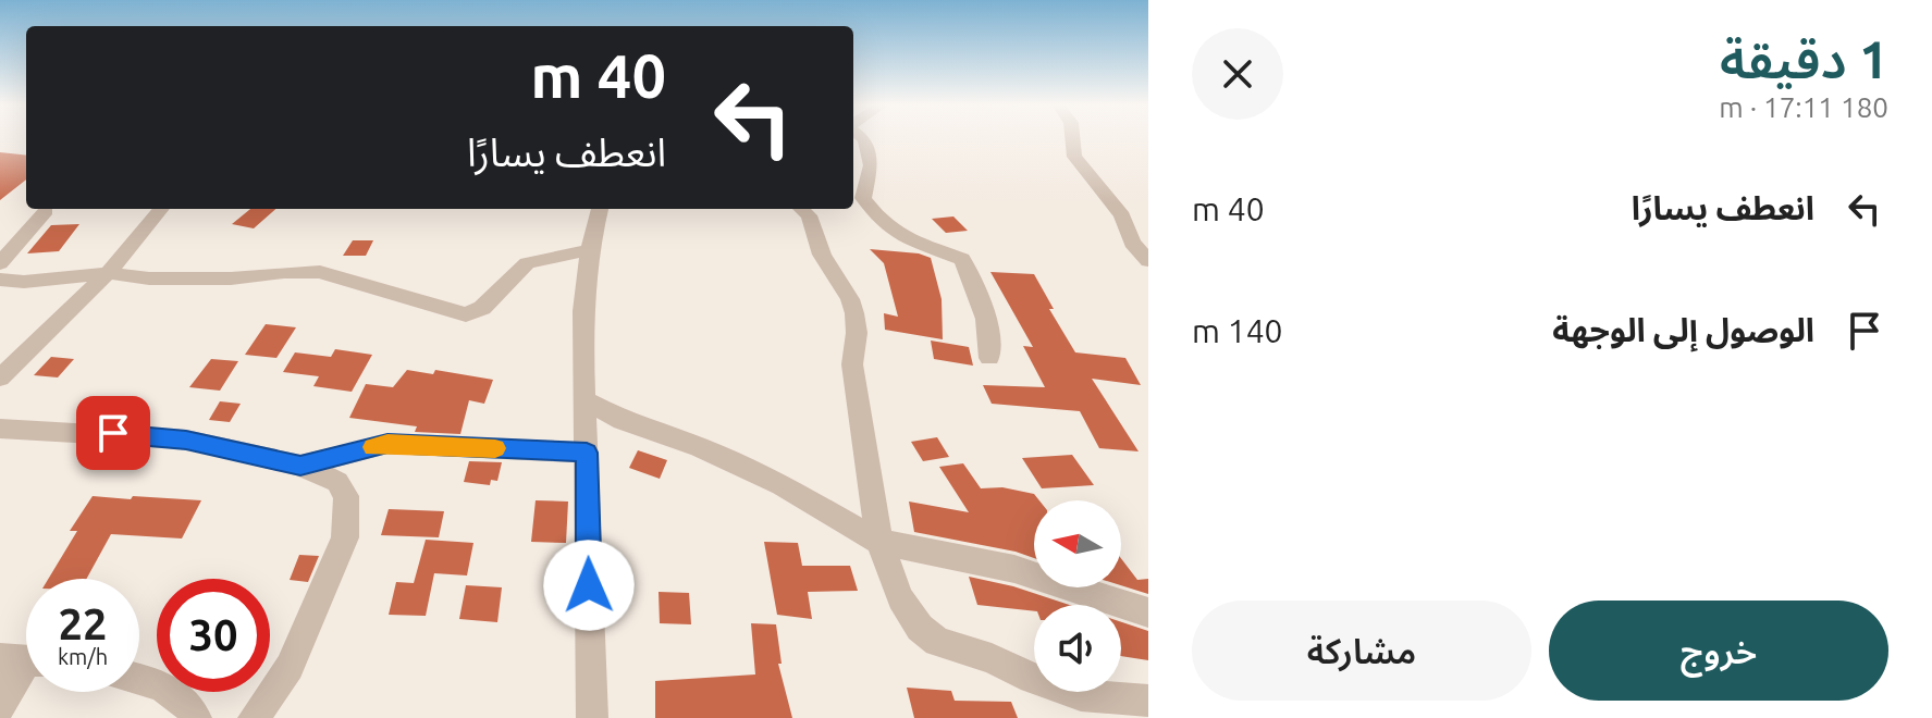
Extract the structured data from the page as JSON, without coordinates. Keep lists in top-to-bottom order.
{
  "north": "left",
  "page": {
    "heading": ["1 دقيقة", "180 m · 17:11"],
    "turn": ["40 m", "انعطف يسارًا"],
    "list": [
      {
        "name": "انعطف يسارًا",
        "value": "40 m"
      },
      {
        "name": "الوصول إلى الوجهة",
        "value": "140 m"
      }
    ],
    "speed": "22 km/h",
    "limit": "30",
    "buttons": ["خروج", "مشاركة"]
  }
}
